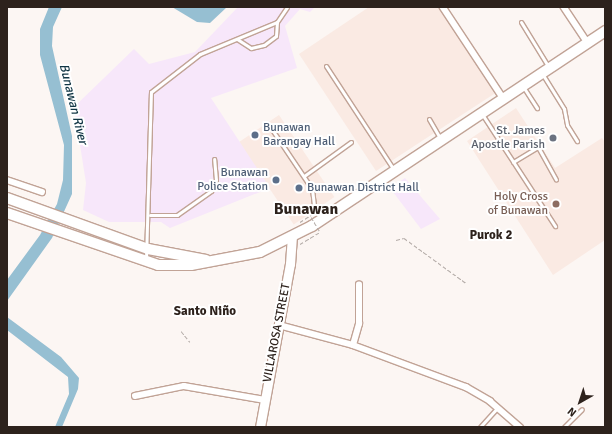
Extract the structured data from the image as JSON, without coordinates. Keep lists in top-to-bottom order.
{
  "streets": {
    "main road": ["VILLAROSA STREET"]
  },
  "districts": ["Bunawan", "Purok 2", "Santo Niño"],
  "water": ["Bunawan River"],
  "places": [
    "Bunawan Barangay Hall",
    "St. James Apostle Parish",
    "Bunawan Police Station",
    "Bunawan District Hall",
    "Holy Cross of Bunawan"
  ],
  "north": "bottom left"
}
